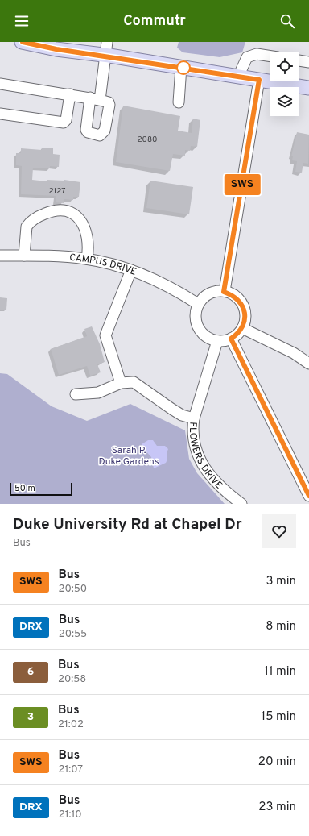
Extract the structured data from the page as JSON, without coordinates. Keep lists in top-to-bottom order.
{
  "streets": {
    "street": ["CAMPUS DRIVE", "FLOWERS DRIVE"]
  },
  "crossings": [
    ["CAMPUS DRIVE", "FLOWERS DRIVE"]
  ],
  "parks": ["Sarah P. Duke Gardens"],
  "lines": ["bus line SWS"],
  "house_numbers": ["2080", "2127"],
  "scale_bar": "50 m",
  "page": {
    "header": "Commutr",
    "on_map": "SWS",
    "scale": "50 m",
    "heading": ["Duke University Rd at Chapel Dr", "Bus"],
    "list": [
      {
        "mark": "SWS",
        "name": "Bus",
        "note": "20:50",
        "value": "3 min"
      },
      {
        "mark": "DRX",
        "name": "Bus",
        "note": "20:55",
        "value": "8 min"
      },
      {
        "mark": "6",
        "name": "Bus",
        "note": "20:58",
        "value": "11 min"
      },
      {
        "mark": "3",
        "name": "Bus",
        "note": "21:02",
        "value": "15 min"
      },
      {
        "mark": "SWS",
        "name": "Bus",
        "note": "21:07",
        "value": "20 min"
      },
      {
        "mark": "DRX",
        "name": "Bus",
        "note": "21:10",
        "value": "23 min"
      }
    ]
  }
}
